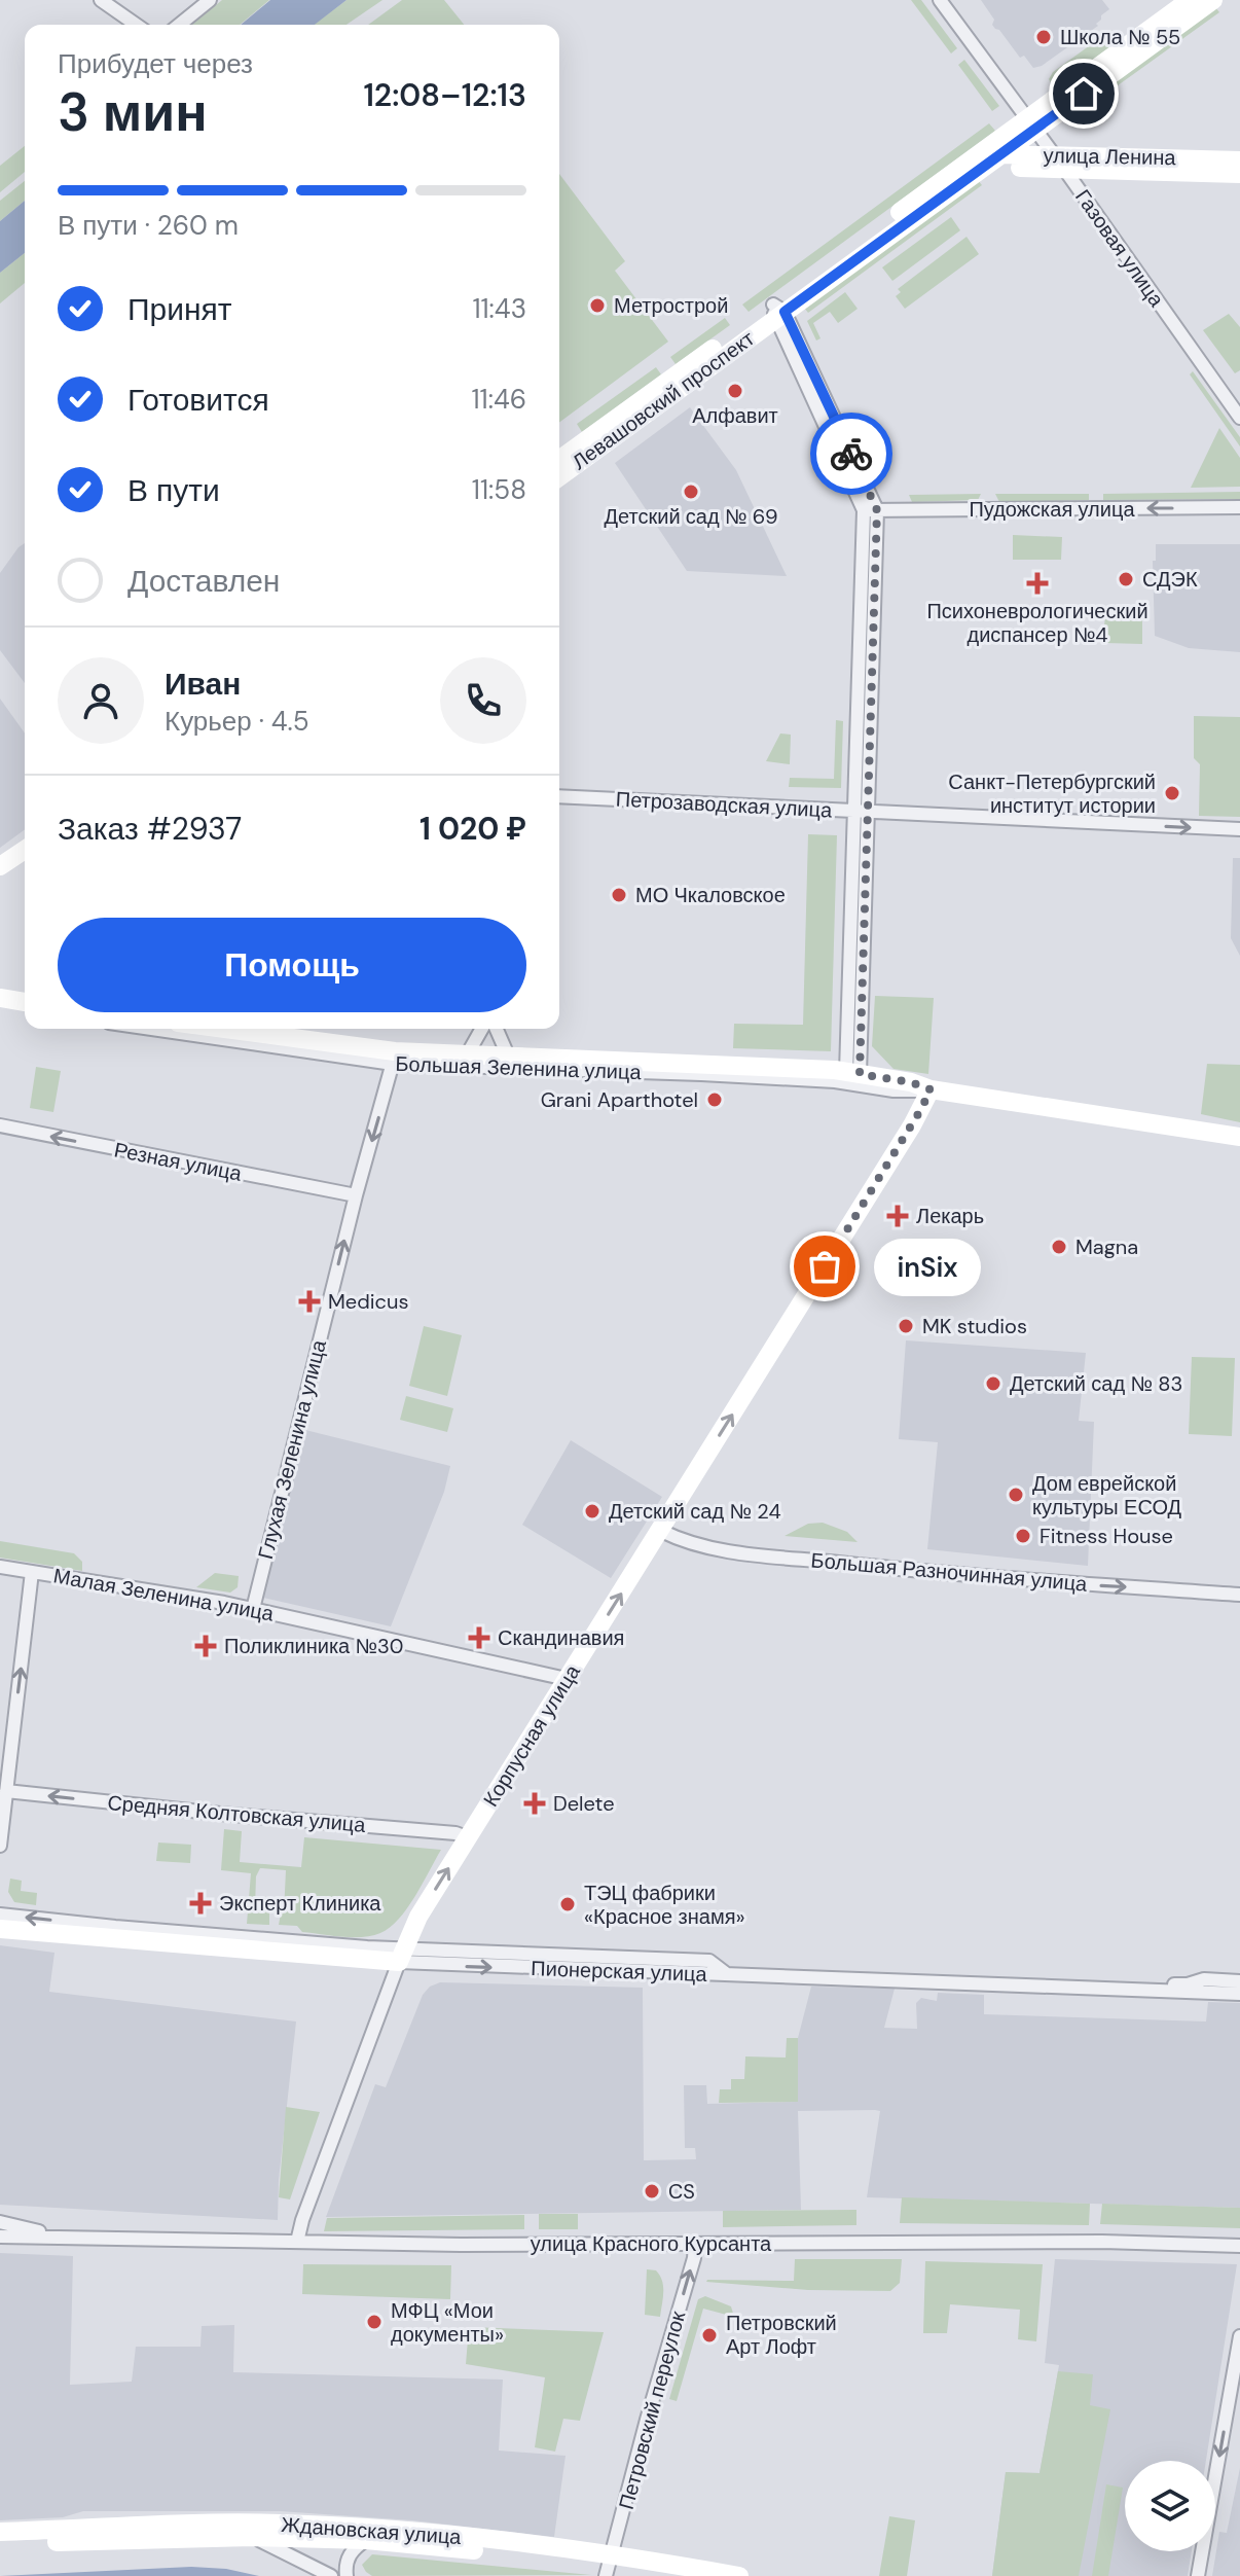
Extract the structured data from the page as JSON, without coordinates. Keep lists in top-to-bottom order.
{
  "streets": {
    "main road": [
      "улица Ленина",
      "Левашовский проспект",
      "Большая Зеленина улица",
      "Корпусная улица",
      "Пионерская улица",
      "Ждановская улица"
    ],
    "street": [
      "Газовая улица",
      "Пудожская улица",
      "Петрозаводская улица",
      "Резная улица",
      "Глухая Зеленина улица",
      "Большая Разночинная улица",
      "Малая Зеленина улица",
      "Средняя Колтовская улица",
      "улица Красного Курсанта",
      "Петровский переулок"
    ]
  },
  "crossings": [
    ["улица Ленина", "Газовая улица"],
    ["улица Ленина", "Левашовский проспект"],
    ["Газовая улица", "Левашовский проспект"],
    ["Большая Зеленина улица", "Глухая Зеленина улица"],
    ["Большая Зеленина улица", "Корпусная улица"],
    ["Резная улица", "Глухая Зеленина улица"],
    ["Глухая Зеленина улица", "Малая Зеленина улица"],
    ["Большая Разночинная улица", "Корпусная улица"],
    ["Малая Зеленина улица", "Корпусная улица"],
    ["Корпусная улица", "Средняя Колтовская улица"],
    ["Корпусная улица", "Пионерская улица"],
    ["Корпусная улица", "улица Красного Курсанта"],
    ["улица Красного Курсанта", "Петровский переулок"],
    ["Петровский переулок", "Ждановская улица"]
  ],
  "one_way": [
    "Пудожская улица",
    "Петрозаводская улица",
    "Резная улица",
    "Большая Разночинная улица",
    "Корпусная улица",
    "Средняя Колтовская улица",
    "Петровский переулок"
  ],
  "places": {
    "other": [
      "Школа № 55",
      "Метрострой",
      "Алфавит",
      "Детский сад № 69",
      "СДЭК",
      "Санкт-Петербургский институт истории",
      "МО Чкаловское",
      "Grani Aparthotel",
      "Magna",
      "inSix",
      "MK studios",
      "Детский сад № 83",
      "Дом еврейской культуры ЕСОД",
      "Детский сад № 24",
      "Fitness House",
      "ТЭЦ фабрики «Красное знамя»",
      "CS",
      "МФЦ «Мои документы»",
      "Петровский Арт Лофт"
    ],
    "health": [
      "Психоневрологический диспансер №4",
      "Лекарь",
      "Medicus",
      "Скандинавия",
      "Поликлиника №30",
      "Delete",
      "Эксперт Клиника"
    ]
  },
  "page": {
    "heading": ["3 мин", "Прибудет через", "12:08–12:13"],
    "panel": [
      "Иван",
      "Курьер · 4.5",
      "Заказ #2937",
      "1 020 ₽"
    ],
    "bar": "В пути · 260 m",
    "list": [
      ["Принят", "11:43"],
      ["Готовится", "11:46"],
      ["В пути", "11:58"],
      "Доставлен"
    ],
    "buttons": "Помощь",
    "bubble": "inSix"
  }
}
